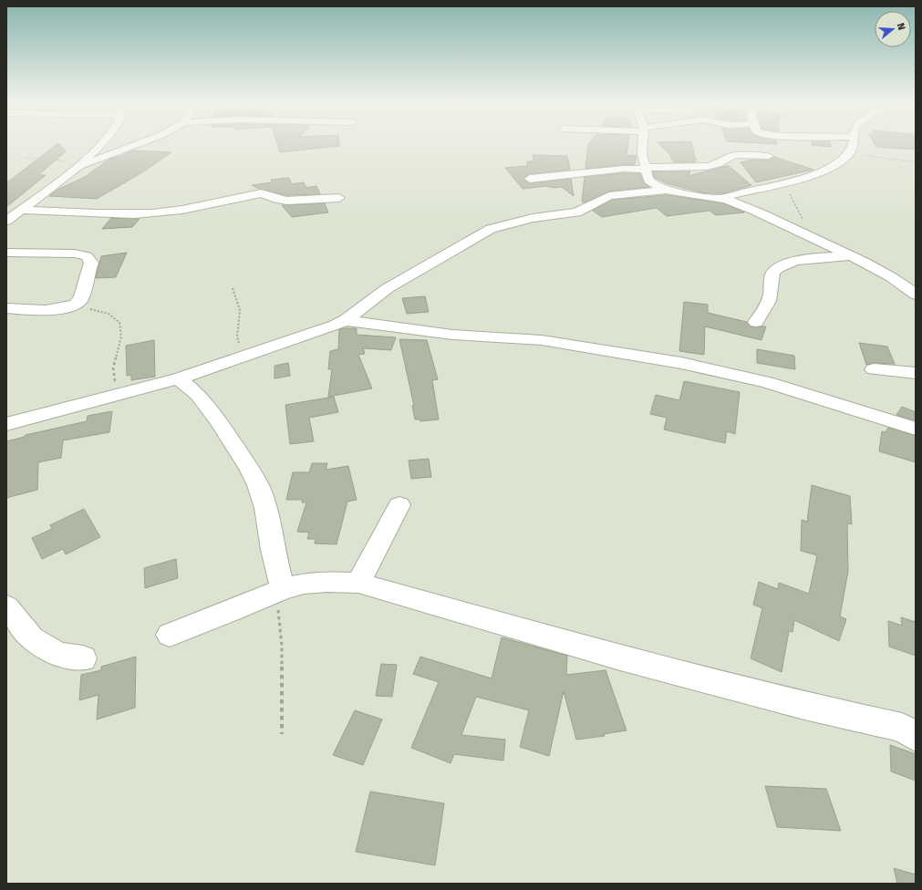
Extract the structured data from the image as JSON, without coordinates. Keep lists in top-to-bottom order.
{
  "north": "right"
}
